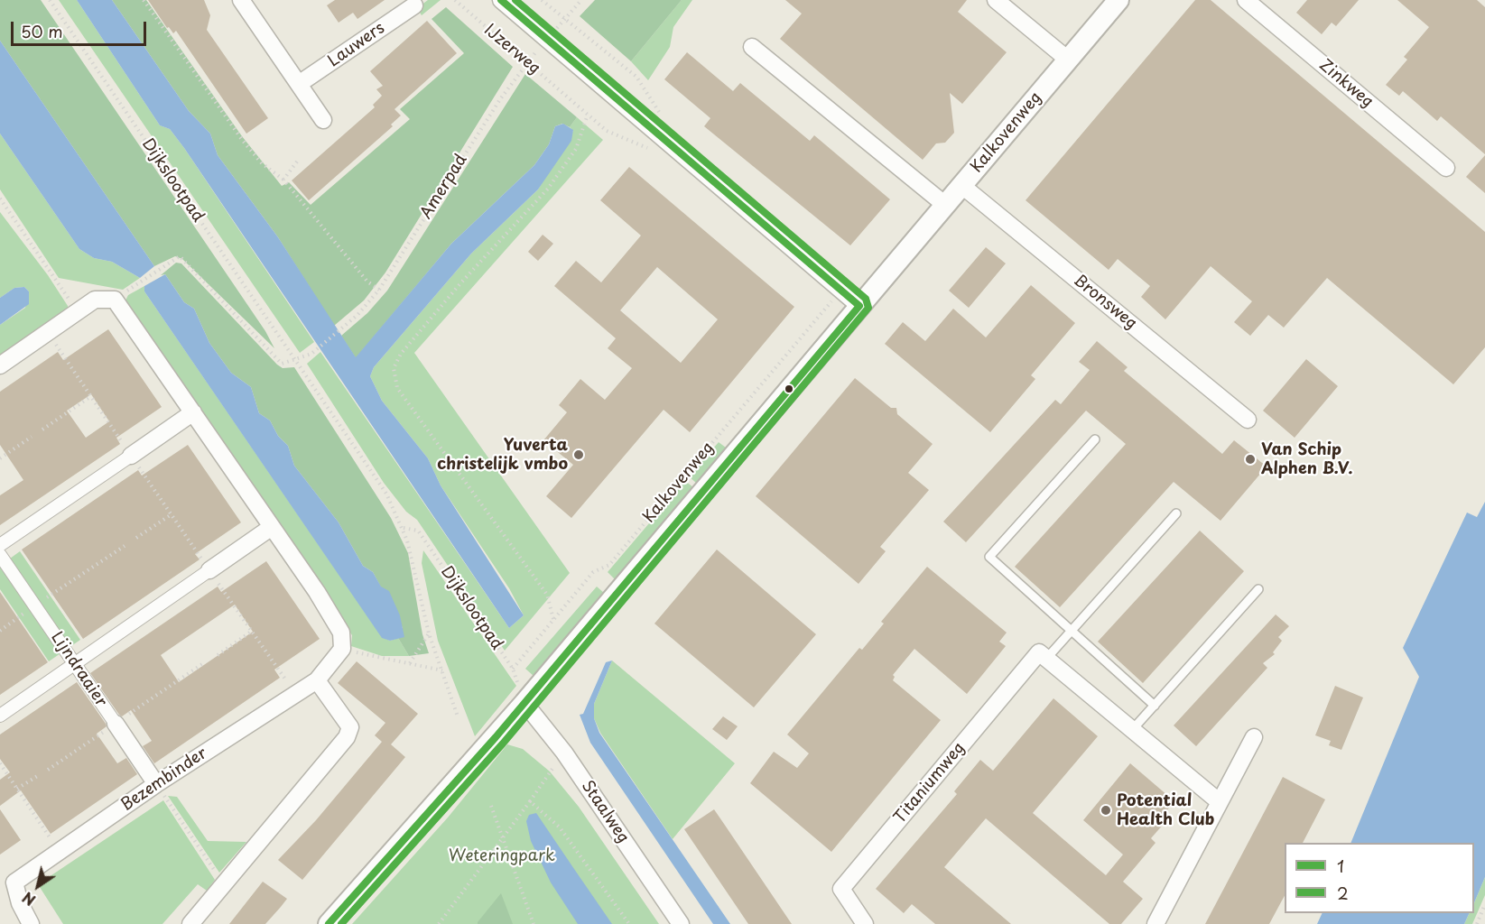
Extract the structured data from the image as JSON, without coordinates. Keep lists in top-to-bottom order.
{
  "streets": {
    "street": [
      "Lauwers",
      "IJzerweg",
      "Zinkweg",
      "Kalkovenweg",
      "Bronsweg",
      "Lijndraaier",
      "Bezembinder",
      "Titaniumweg",
      "Staalweg"
    ],
    "path": ["Dijkslootpad", "Amerpad"]
  },
  "crossings": [
    ["IJzerweg", "Kalkovenweg"],
    ["IJzerweg", "Amerpad"],
    ["Kalkovenweg", "Dijkslootpad"],
    ["Kalkovenweg", "Bronsweg"],
    ["Kalkovenweg", "Staalweg"],
    ["Dijkslootpad", "Amerpad"],
    ["Dijkslootpad", "Staalweg"],
    ["Lijndraaier", "Bezembinder"]
  ],
  "parks": ["Weteringpark"],
  "places": ["Yuverta christelijk vmbo", "Van Schip Alphen B.V.", "Potential Health Club"],
  "lines": ["transit line 1", "transit line 2"],
  "legend": ["1", "2"],
  "scale_bar": "50 m",
  "north": "bottom left"
}
